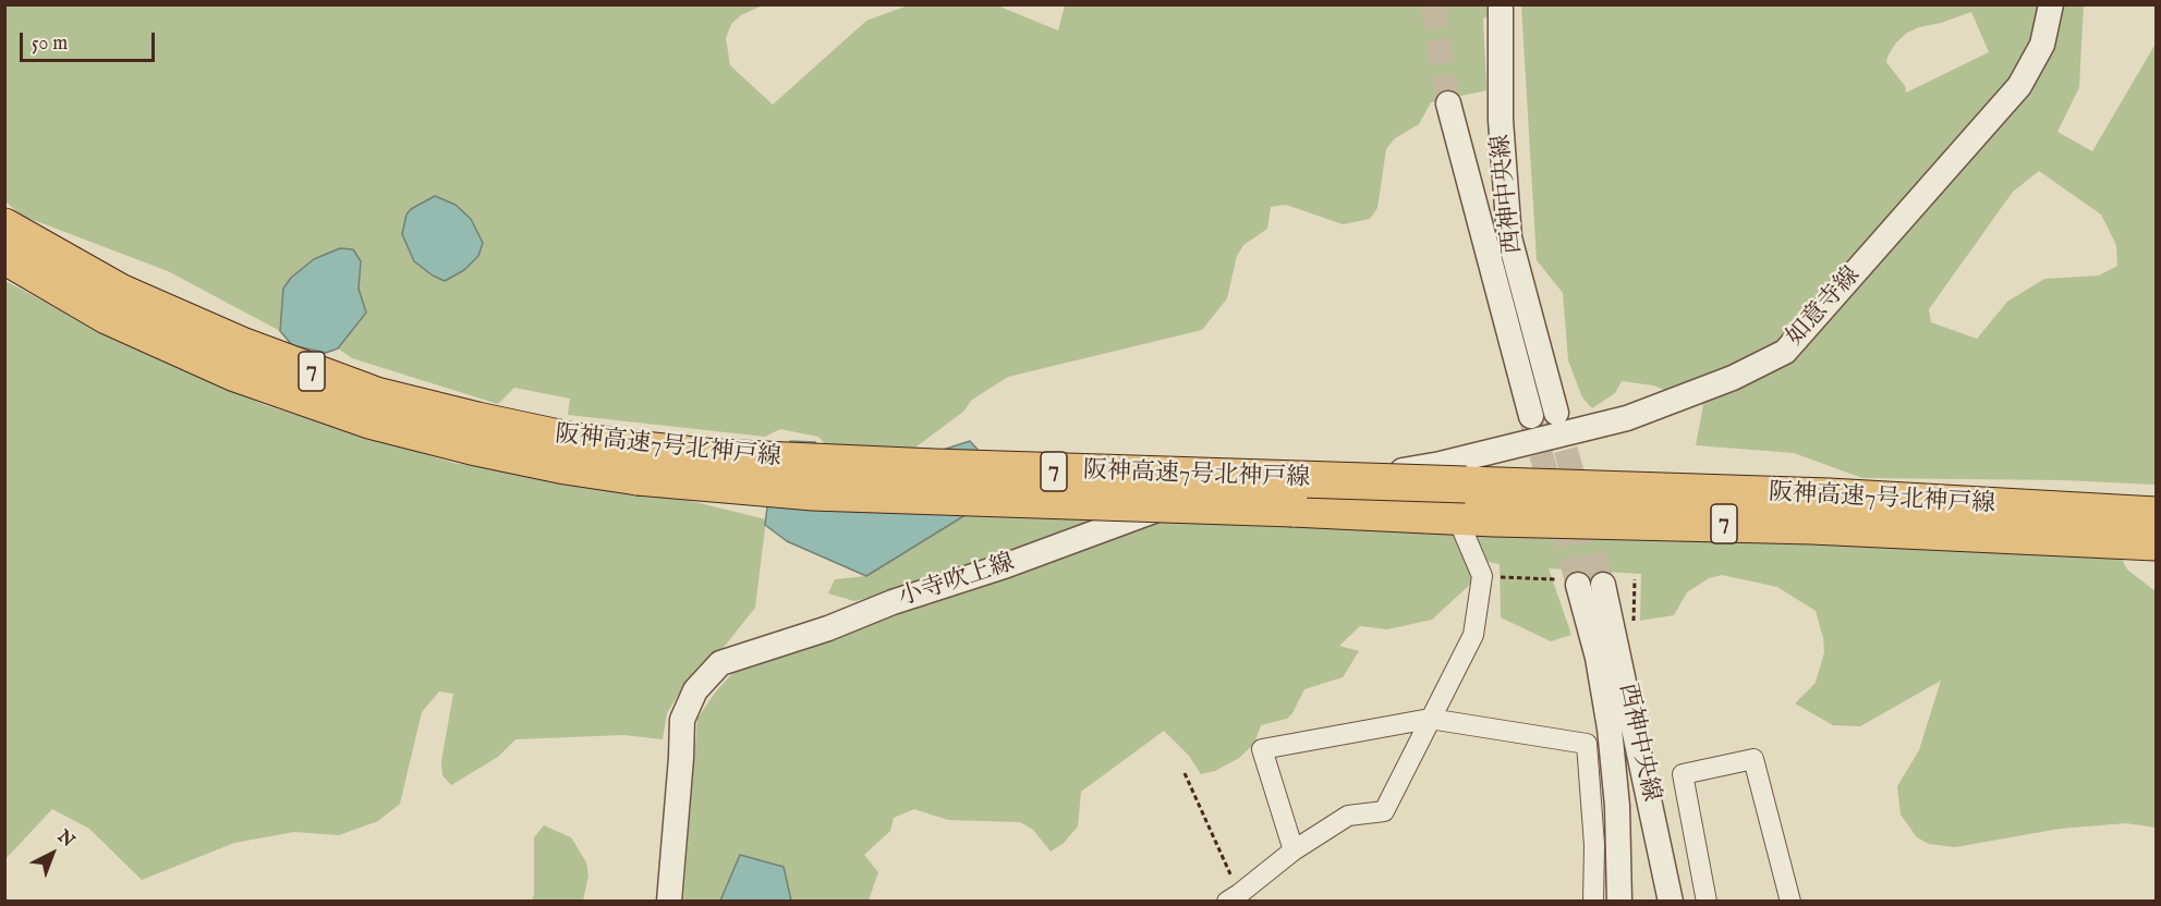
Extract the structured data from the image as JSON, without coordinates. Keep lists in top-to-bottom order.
{
  "streets": {
    "highway": ["7", "阪神高速7号北神戸線"],
    "street": ["西神中央線", "如意寺線", "小寺吹上線"]
  },
  "crossings": [
    ["如意寺線", "阪神高速7号北神戸線"],
    ["如意寺線", "小寺吹上線"],
    ["阪神高速7号北神戸線", "小寺吹上線"]
  ],
  "scale_bar": "50 m",
  "north": "top right"
}
